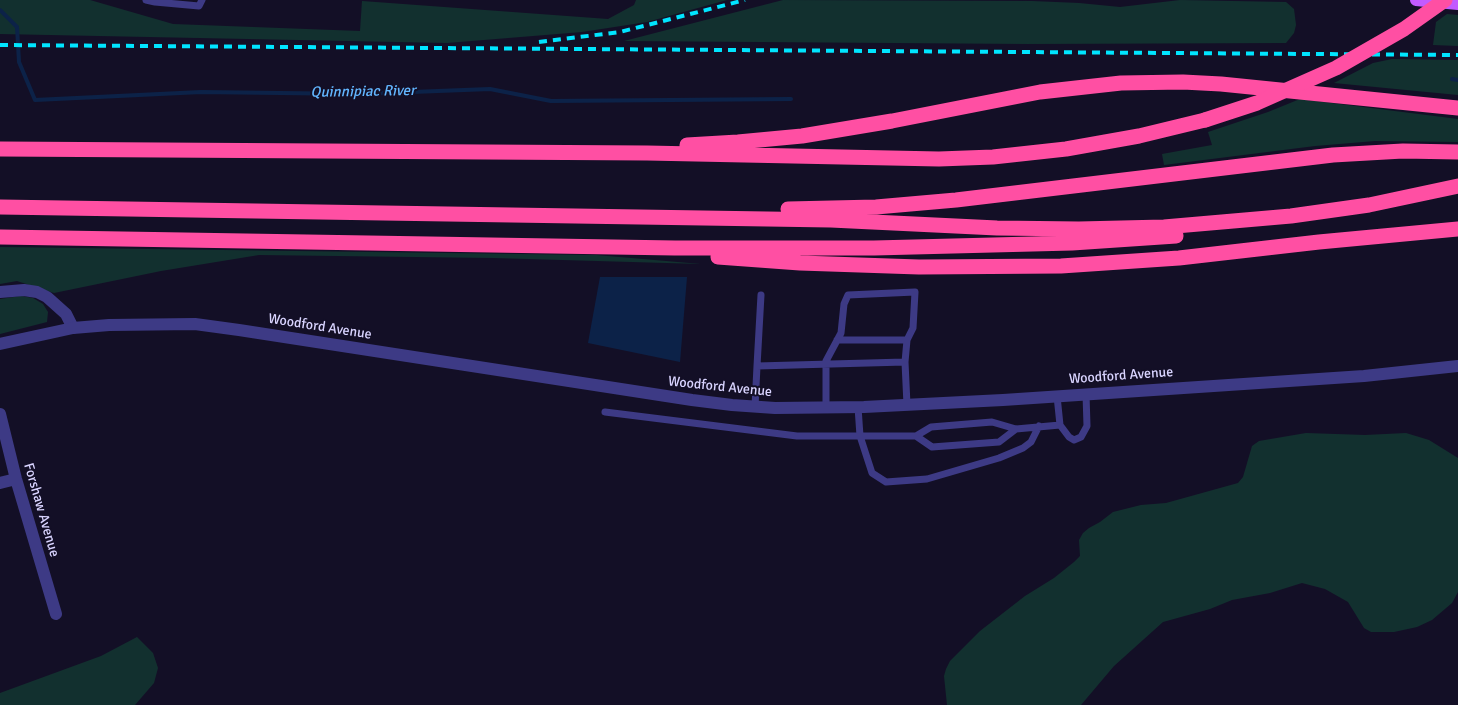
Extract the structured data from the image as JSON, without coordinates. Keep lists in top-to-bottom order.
{
  "streets": {
    "street": ["Woodford Avenue", "Forshaw Avenue"]
  },
  "water": ["Quinnipiac River"]
}
